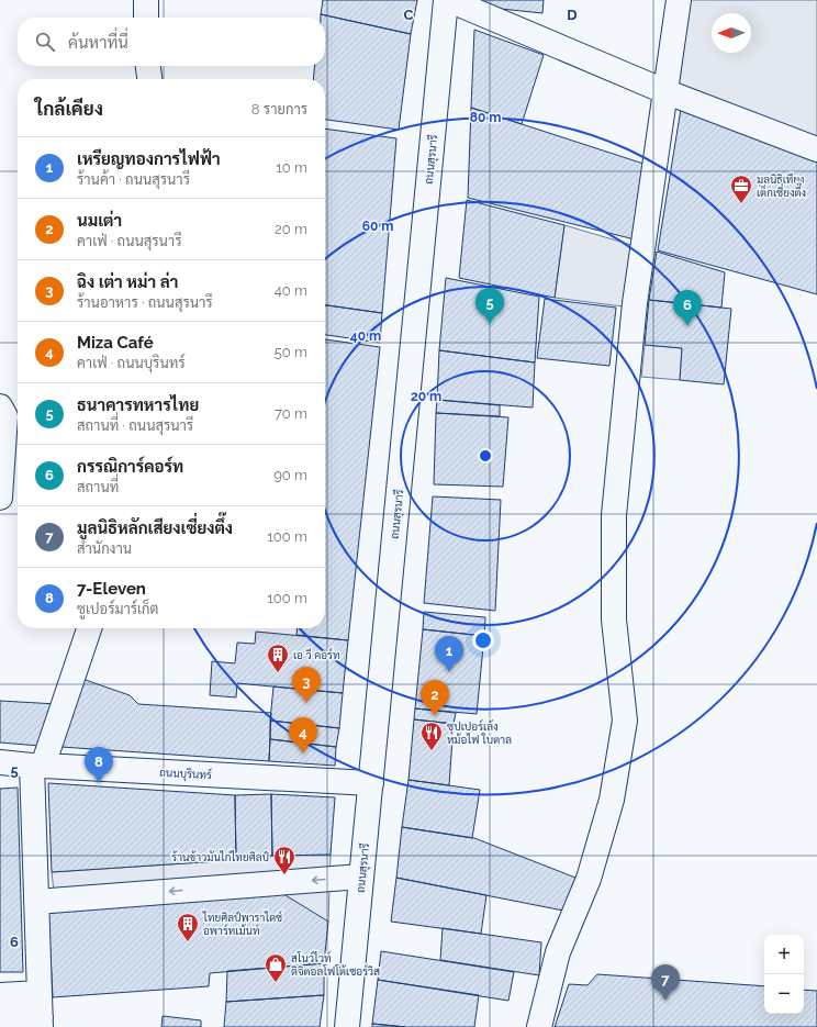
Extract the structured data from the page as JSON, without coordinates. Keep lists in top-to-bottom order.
{
  "streets": {
    "street": ["ถนนสุรนารี", "ถนนบุรินทร์"]
  },
  "crossings": [
    ["ถนนสุรนารี", "ถนนบุรินทร์"]
  ],
  "places": {
    "office": ["มูลนิธิเทียง เต็กเซี่ยงตึ๊ง"],
    "building": ["เอ วี คอร์ท", "ไทยศิลป์พาราไดซ์ อพาร์ทเม้นท์"],
    "restaurant": ["ซุปเปอร์เล้ง หม้อไฟ ใบตาล", "ร้านข้าวมันไก่ไทยศิลป์"],
    "shop": ["สโนว์ไวท์ ดิจิตอลโฟโต้เซอร์วิส"]
  },
  "north": "left",
  "page": {
    "search": "ค้นหาที่นี่",
    "heading": ["ใกล้เคียง", "8 รายการ"],
    "list": [
      {
        "mark": "1",
        "name": "เหรียญทองการไฟฟ้า",
        "note": "ร้านค้า · ถนนสุรนารี",
        "value": "10 m"
      },
      {
        "mark": "2",
        "name": "นมเต่า",
        "note": "คาเฟ่ · ถนนสุรนารี",
        "value": "20 m"
      },
      {
        "mark": "3",
        "name": "ฉิง เต่า หม่า ล่า",
        "note": "ร้านอาหาร · ถนนสุรนารี",
        "value": "40 m"
      },
      {
        "mark": "4",
        "name": "Miza Café",
        "note": "คาเฟ่ · ถนนบุรินทร์",
        "value": "50 m"
      },
      {
        "mark": "5",
        "name": "ธนาคารทหารไทย",
        "note": "สถานที่ · ถนนสุรนารี",
        "value": "70 m"
      },
      {
        "mark": "6",
        "name": "กรรณิการ์คอร์ท",
        "note": "สถานที่",
        "value": "90 m"
      },
      {
        "mark": "7",
        "name": "มูลนิธิหลักเสียงเซี่ยงตึ๊ง",
        "note": "สำนักงาน",
        "value": "100 m"
      },
      {
        "mark": "8",
        "name": "7-Eleven",
        "note": "ซูเปอร์มาร์เก็ต",
        "value": "100 m"
      }
    ],
    "pins": [
      "5",
      "6",
      "1",
      "3",
      "2",
      "4",
      "8",
      "7"
    ],
    "map_buttons": ["+", "−"]
  },
  "grid": {
    "columns": ["C", "D"],
    "rows": ["5", "6"]
  },
  "rings": [
    "80 m",
    "60 m",
    "40 m",
    "20 m"
  ]
}
